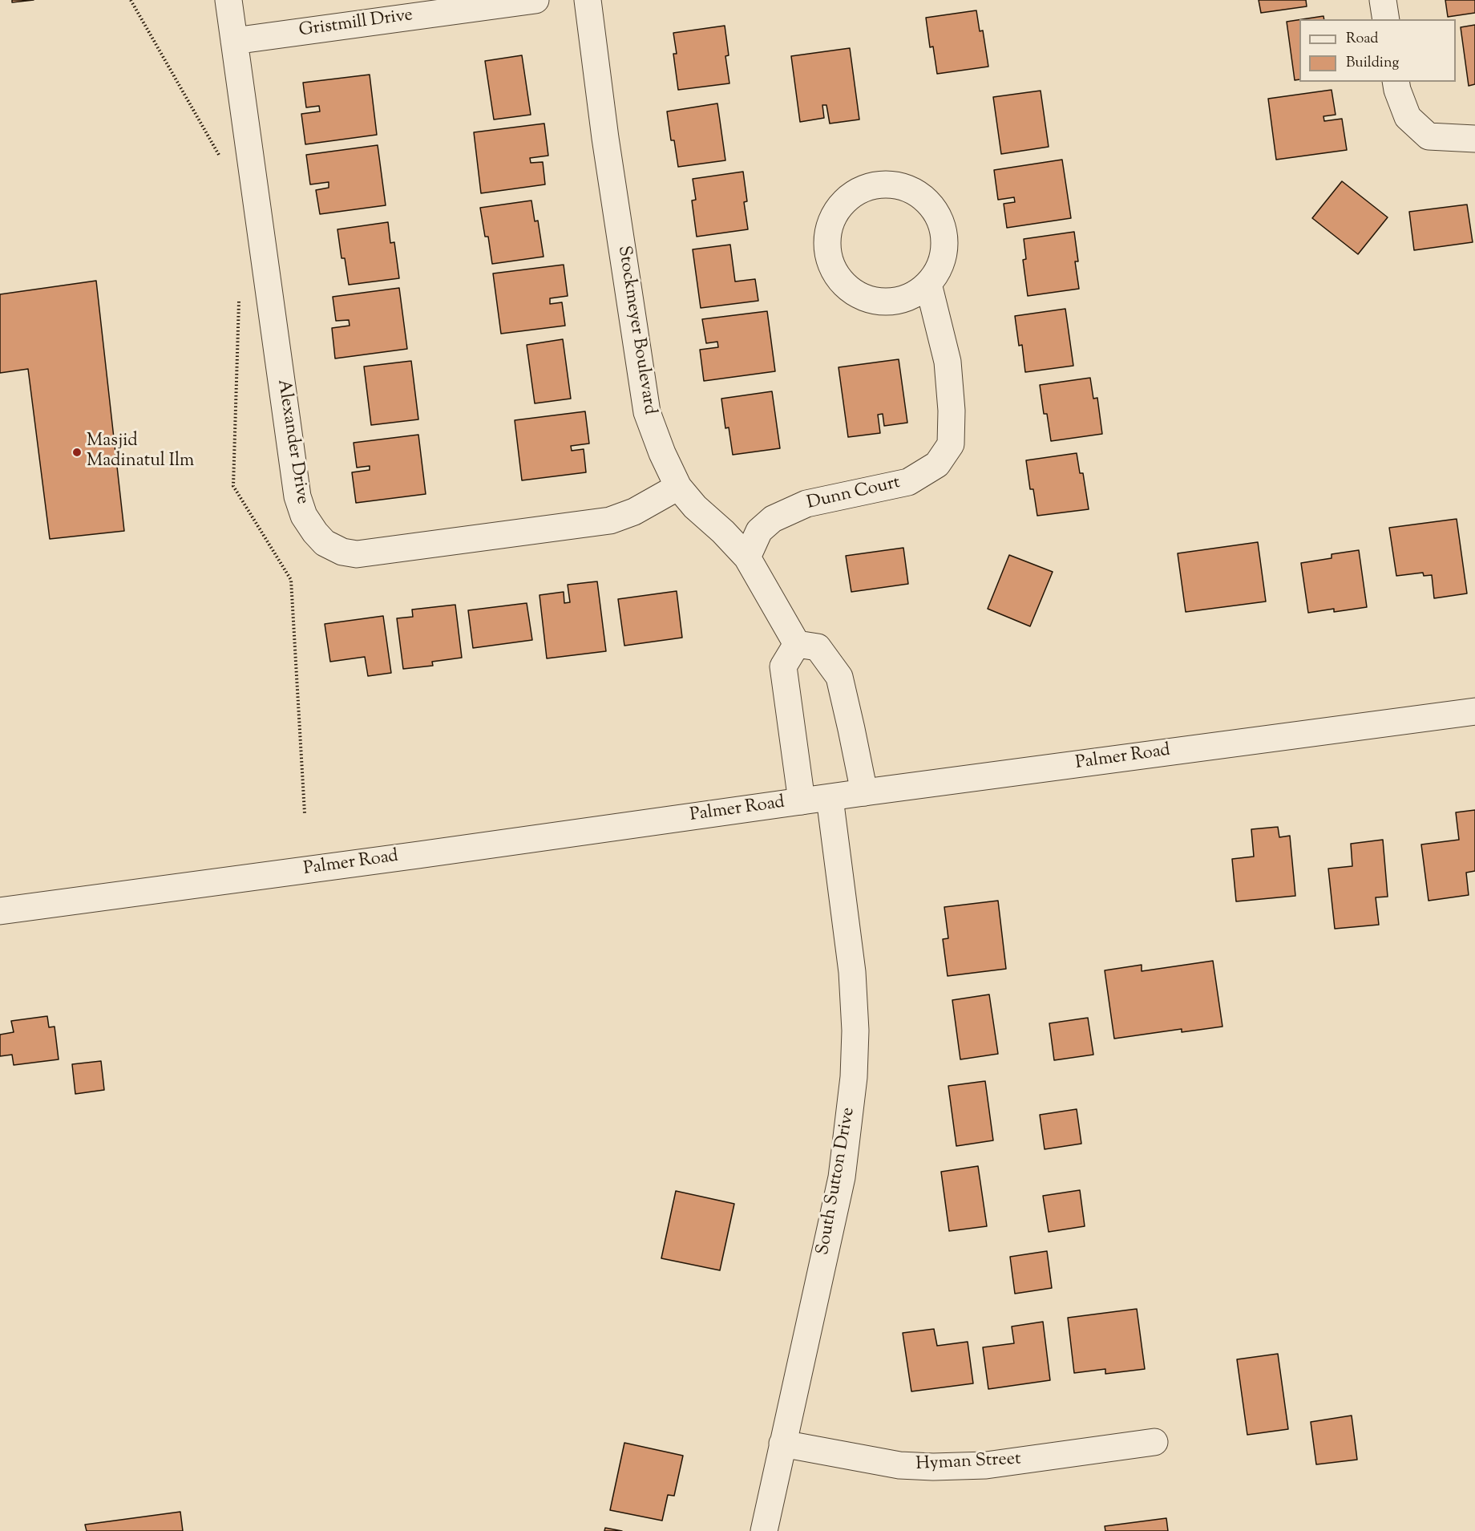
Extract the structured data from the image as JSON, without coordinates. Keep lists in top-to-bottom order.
{
  "streets": {
    "street": [
      "Gristmill Drive",
      "Stockmeyer Boulevard",
      "Alexander Drive",
      "Dunn Court",
      "Palmer Road",
      "South Sutton Drive",
      "Hyman Street"
    ]
  },
  "crossings": [
    ["Gristmill Drive", "Alexander Drive"],
    ["Stockmeyer Boulevard", "Alexander Drive"],
    ["Stockmeyer Boulevard", "Dunn Court"],
    ["Palmer Road", "South Sutton Drive"],
    ["South Sutton Drive", "Hyman Street"]
  ],
  "places": ["Masjid Madinatul Ilm"],
  "legend": ["Road", "Building"]
}
